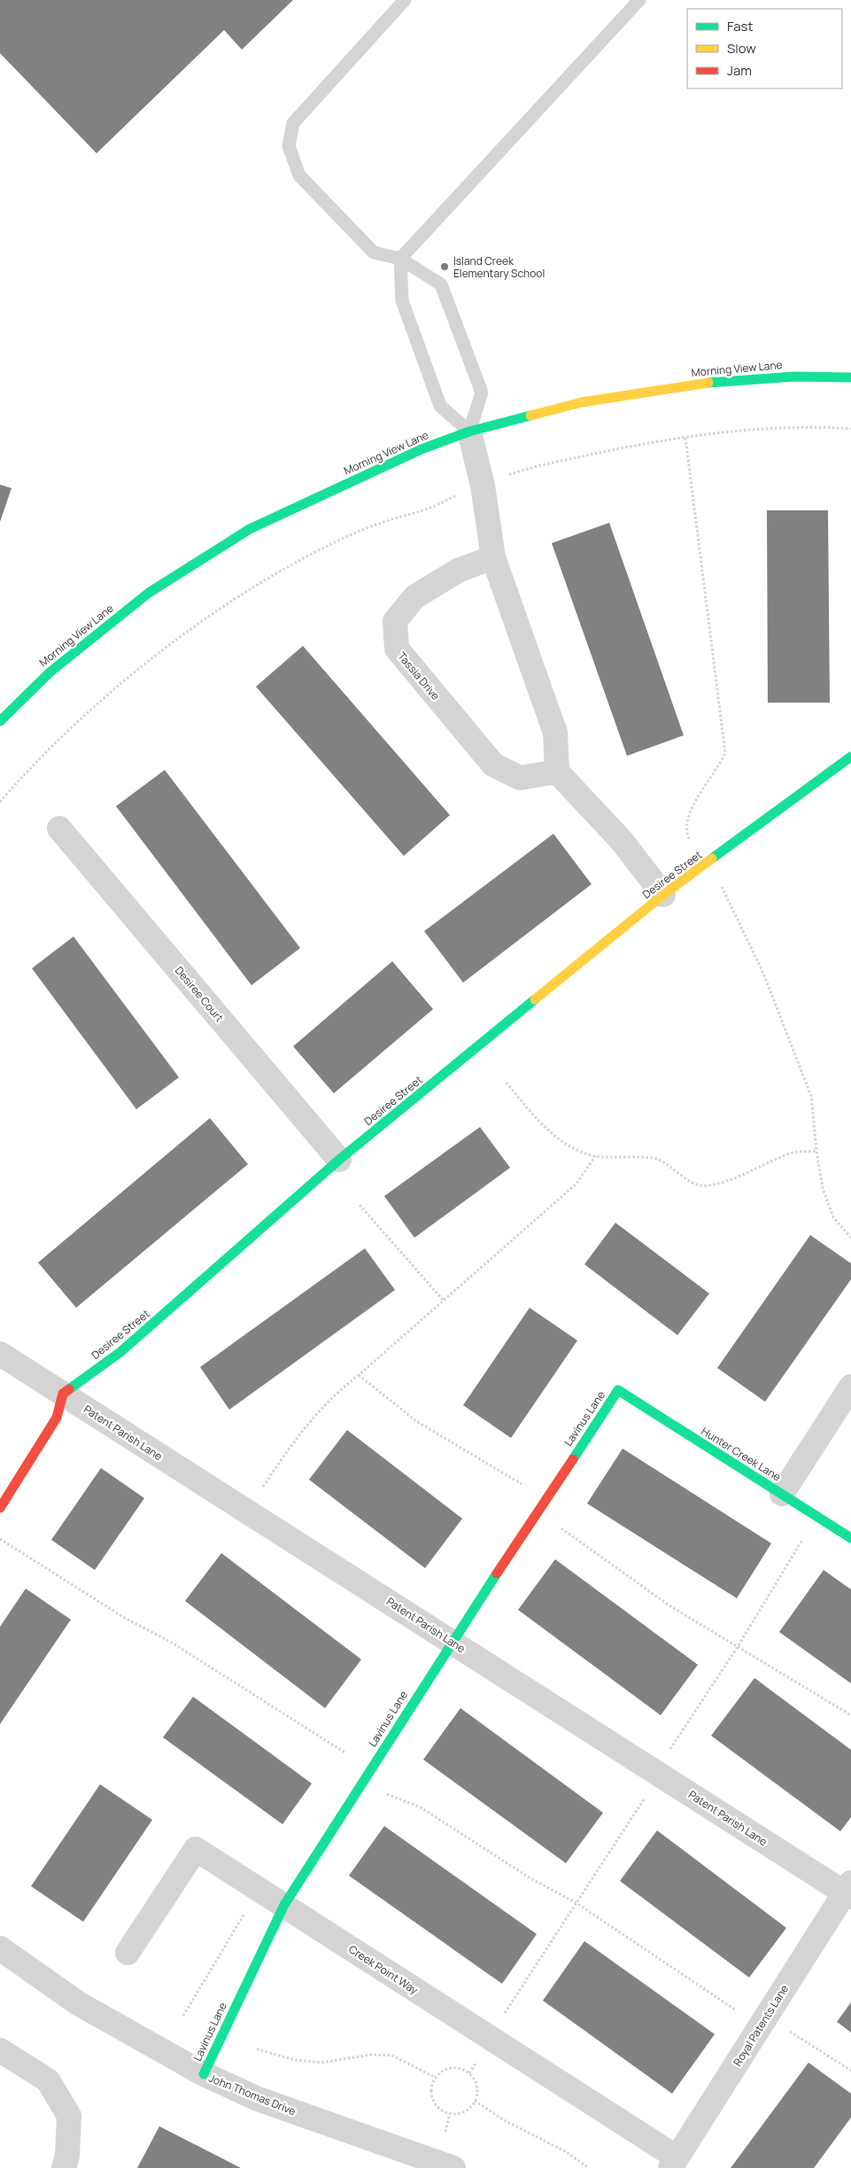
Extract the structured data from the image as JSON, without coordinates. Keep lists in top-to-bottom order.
{
  "streets": {
    "street": [
      "Morning View Lane",
      "Tassia Drive",
      "Desiree Street",
      "Desiree Court",
      "Lavinus Lane",
      "Patent Parish Lane",
      "Hunter Creek Lane",
      "Creek Point Way",
      "Royal Patents Lane",
      "John Thomas Drive"
    ]
  },
  "crossings": [
    ["Desiree Street", "Desiree Court"],
    ["Desiree Street", "Patent Parish Lane"],
    ["Lavinus Lane", "Patent Parish Lane"],
    ["Lavinus Lane", "Hunter Creek Lane"],
    ["Lavinus Lane", "Creek Point Way"],
    ["Lavinus Lane", "John Thomas Drive"],
    ["Patent Parish Lane", "Royal Patents Lane"],
    ["Creek Point Way", "Royal Patents Lane"]
  ],
  "places": ["Island Creek Elementary School"],
  "legend": ["Fast", "Slow", "Jam"]
}
